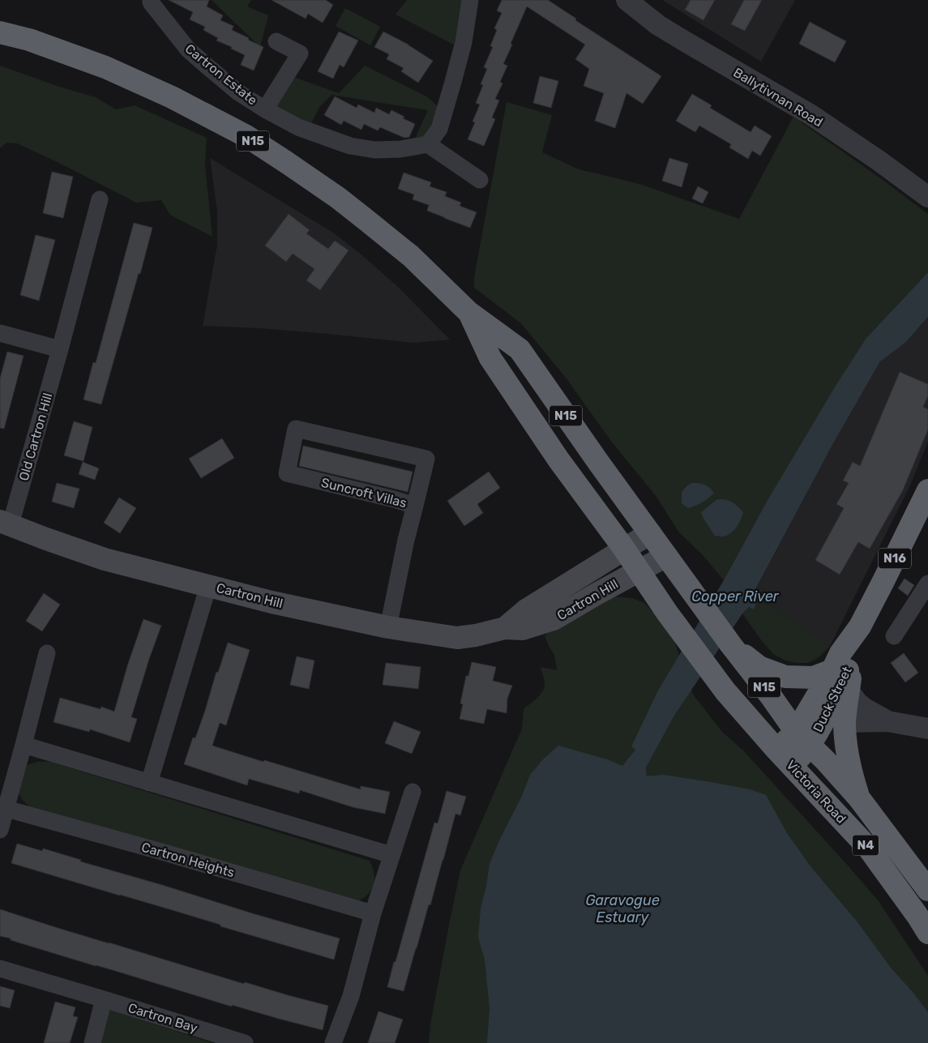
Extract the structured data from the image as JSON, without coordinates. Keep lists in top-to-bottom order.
{
  "streets": {
    "highway": [
      "N15",
      "N16",
      "Duck Street",
      "Victoria Road",
      "N4"
    ],
    "main road": ["Cartron Hill"],
    "street": [
      "Cartron Estate",
      "Ballytivnan Road",
      "Old Cartron Hill",
      "Suncroft Villas",
      "Cartron Heights",
      "Cartron Bay"
    ]
  },
  "crossings": [
    ["N15", "Cartron Hill"],
    ["N15", "Duck Street"],
    ["N15", "Victoria Road"],
    ["Old Cartron Hill", "Cartron Hill"],
    ["Suncroft Villas", "Cartron Hill"],
    ["Duck Street", "Victoria Road"]
  ],
  "water": ["Copper River", "Garavogue Estuary"]
}
